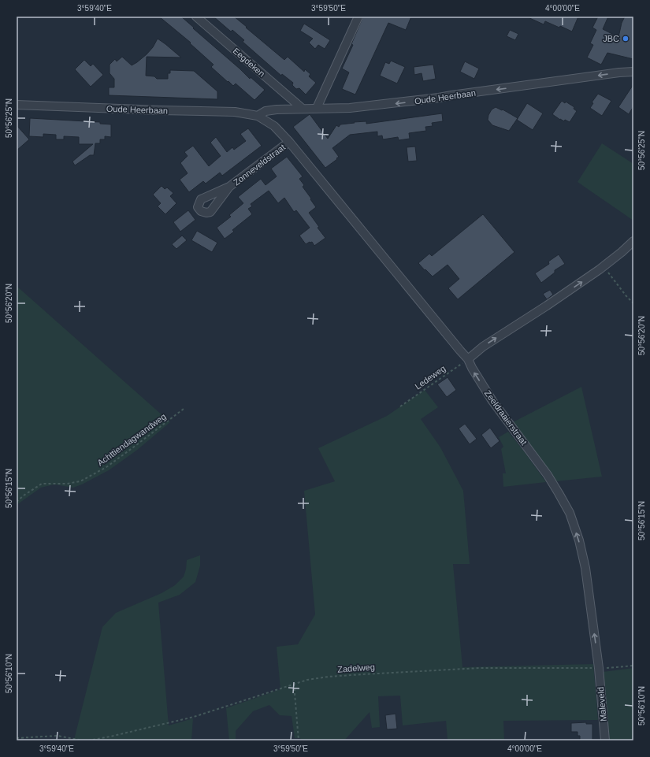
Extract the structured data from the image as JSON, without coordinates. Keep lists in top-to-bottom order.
{
  "streets": {
    "street": [
      "Eegdeken",
      "Oude Heerbaan",
      "Zonneveldstraat",
      "Zeeldraaierstraat",
      "Maleveld"
    ],
    "path": ["Ledeweg", "Achttiendagwandweg", "Zadelweg"]
  },
  "crossings": [
    ["Eegdeken", "Oude Heerbaan"],
    ["Oude Heerbaan", "Zonneveldstraat"],
    ["Oude Heerbaan", "Ledeweg"],
    ["Oude Heerbaan", "Zeeldraaierstraat"],
    ["Ledeweg", "Zeeldraaierstraat"],
    ["Zeeldraaierstraat", "Zadelweg"],
    ["Zeeldraaierstraat", "Maleveld"],
    ["Zadelweg", "Maleveld"]
  ],
  "one_way": ["Zeeldraaierstraat"],
  "places": ["JBC"],
  "coordinates": [
    "3°59'40\"E",
    "3°59'50\"E",
    "4°00'00\"E",
    "50°56'25\"N",
    "50°56'20\"N",
    "50°56'15\"N",
    "50°56'10\"N"
  ]
}
